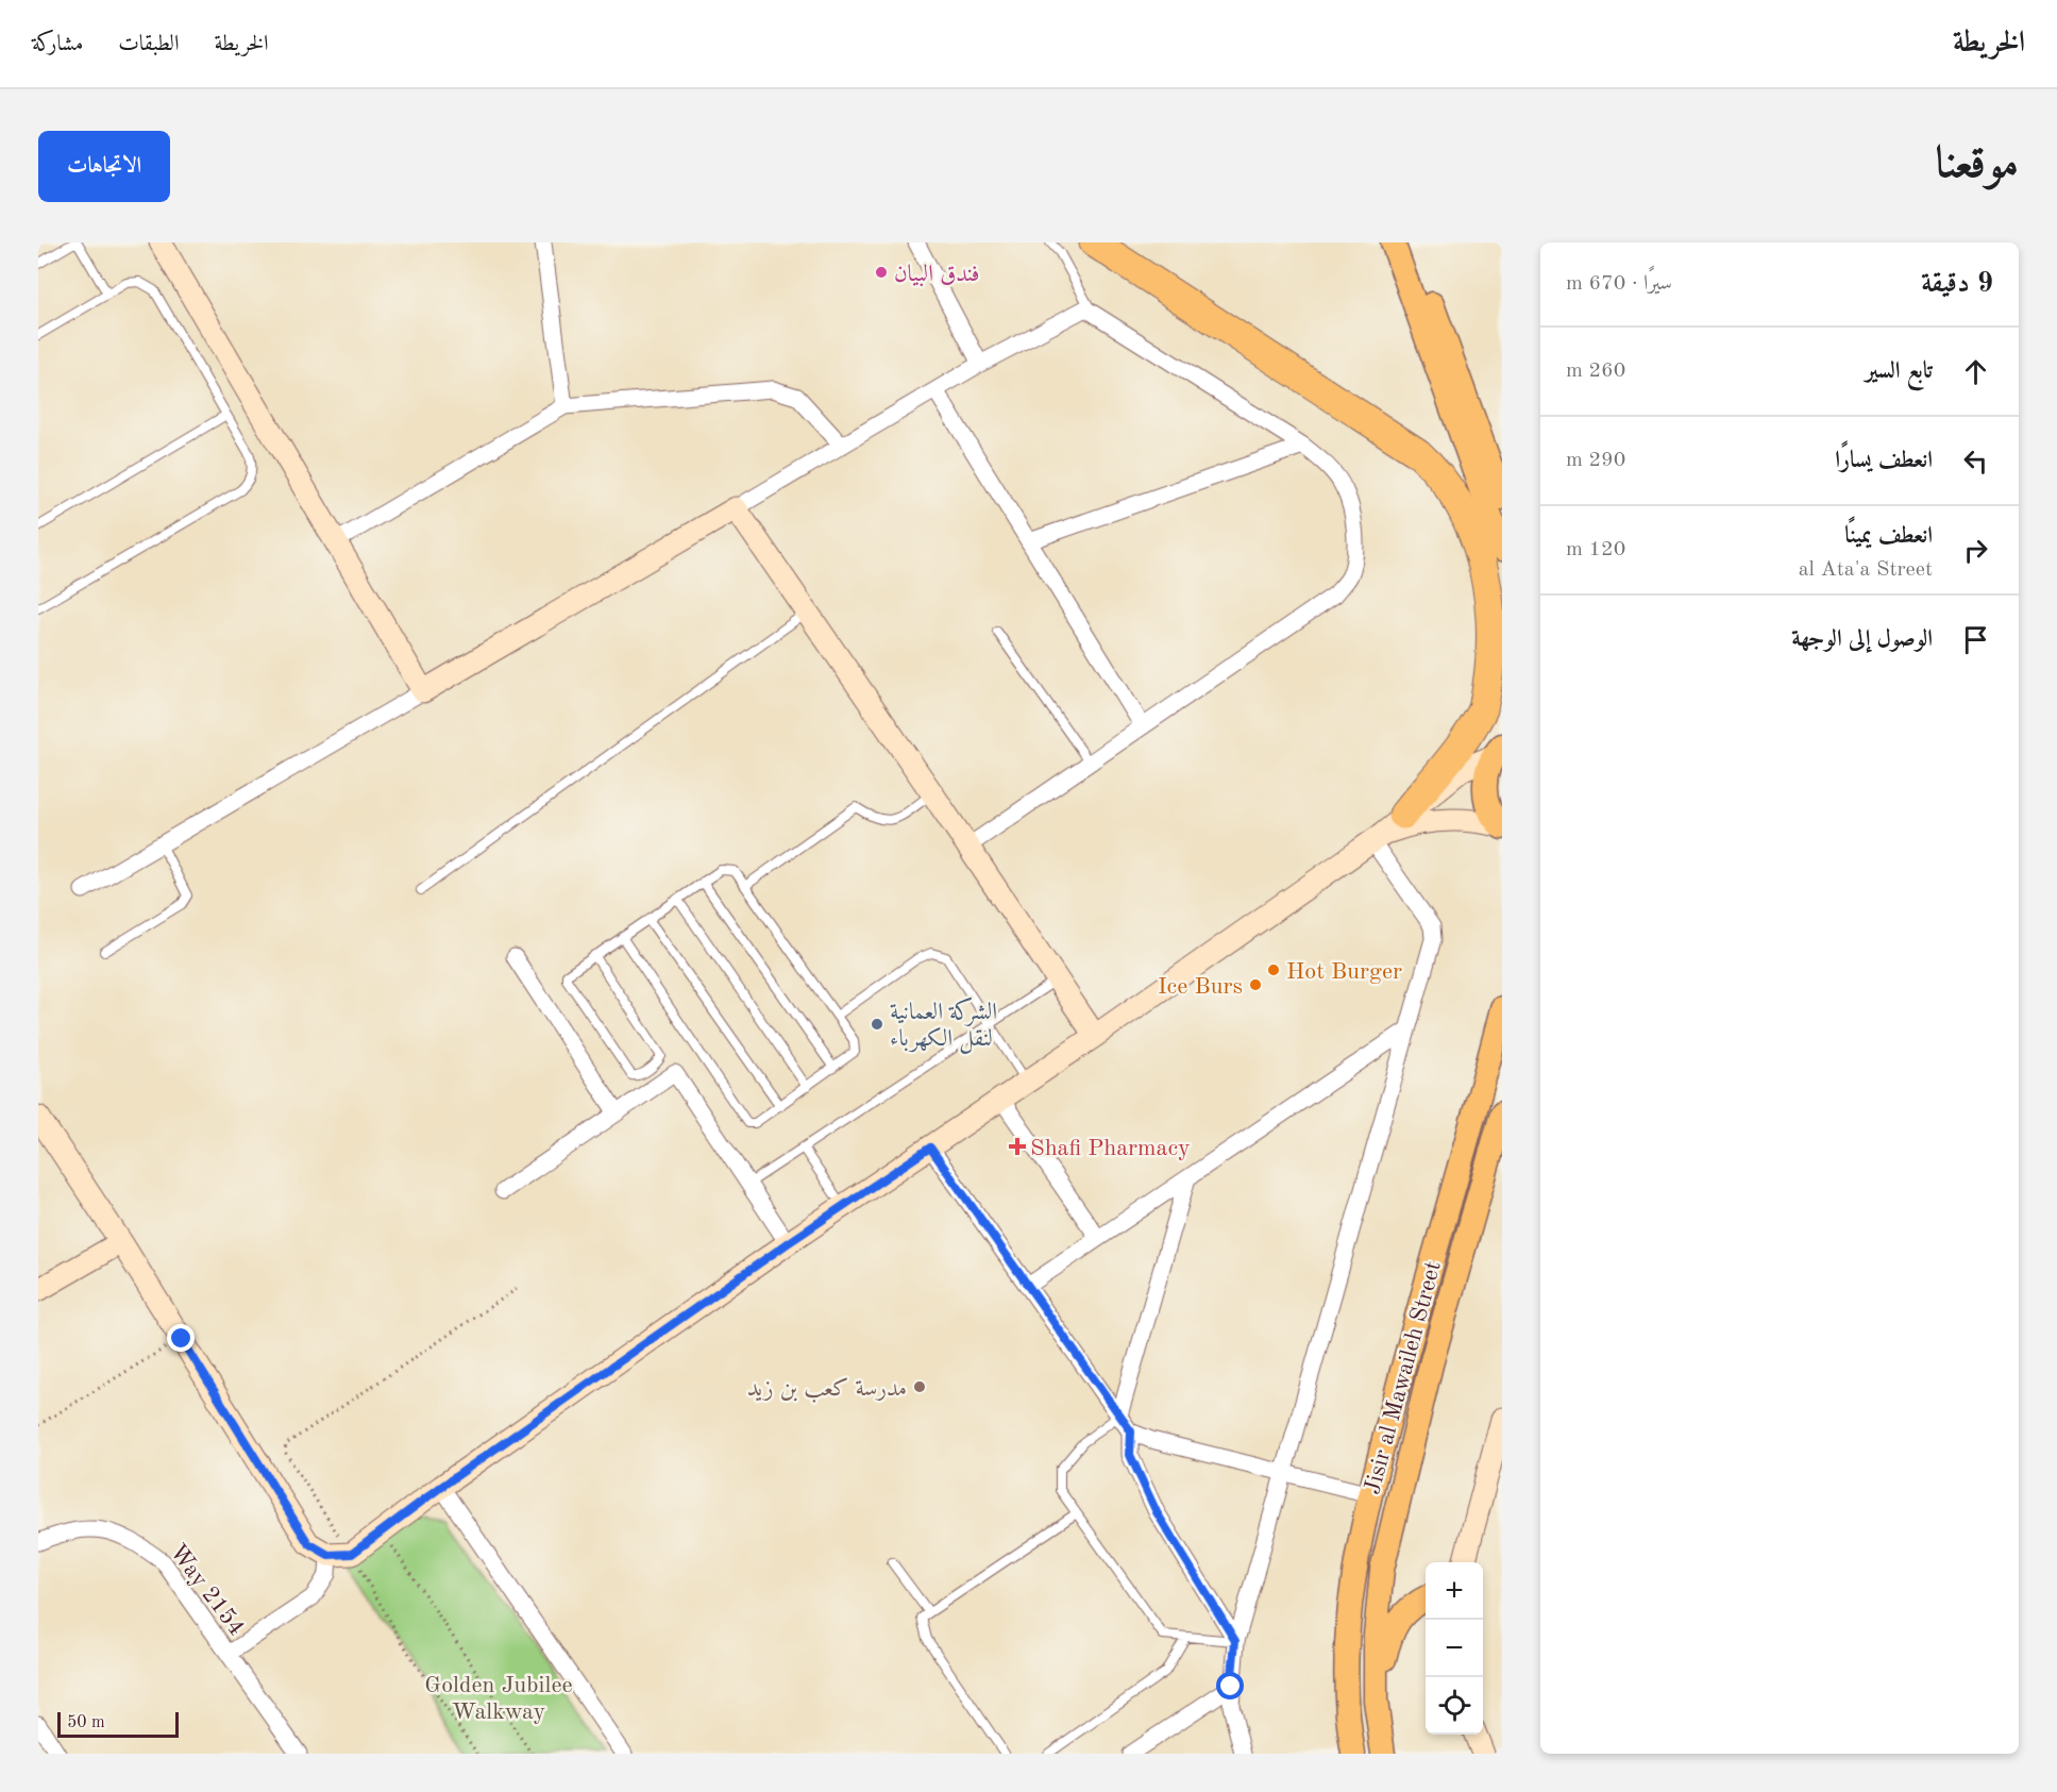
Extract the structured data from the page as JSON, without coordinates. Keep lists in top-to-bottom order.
{
  "streets": {
    "main road": ["Jisir al Mawaileh Street"],
    "street": ["Way 2154"]
  },
  "parks": ["Golden Jubilee Walkway"],
  "places": {
    "other": [
      "فندق البيان",
      "Hot Burger",
      "Ice Burs",
      "الشرکة العمانیة لنقل الکهرباء",
      "مدرسة كعب بن زيد"
    ],
    "health": ["Shafi Pharmacy"]
  },
  "scale_bar": "50 m",
  "page": {
    "header": "الخريطة",
    "nav": ["الخريطة", "الطبقات", "مشاركة"],
    "title": "موقعنا",
    "buttons": "الاتجاهات",
    "heading": ["9 دقيقة", "سيرًا · 670 m"],
    "list": [
      ["تابع السير", "260 m"],
      ["انعطف يسارًا", "290 m"],
      ["انعطف يمينًا", "al Ata'a Street", "120 m"],
      "الوصول إلى الوجهة"
    ],
    "map_buttons": ["+", "−"],
    "scale": "50 m"
  }
}
